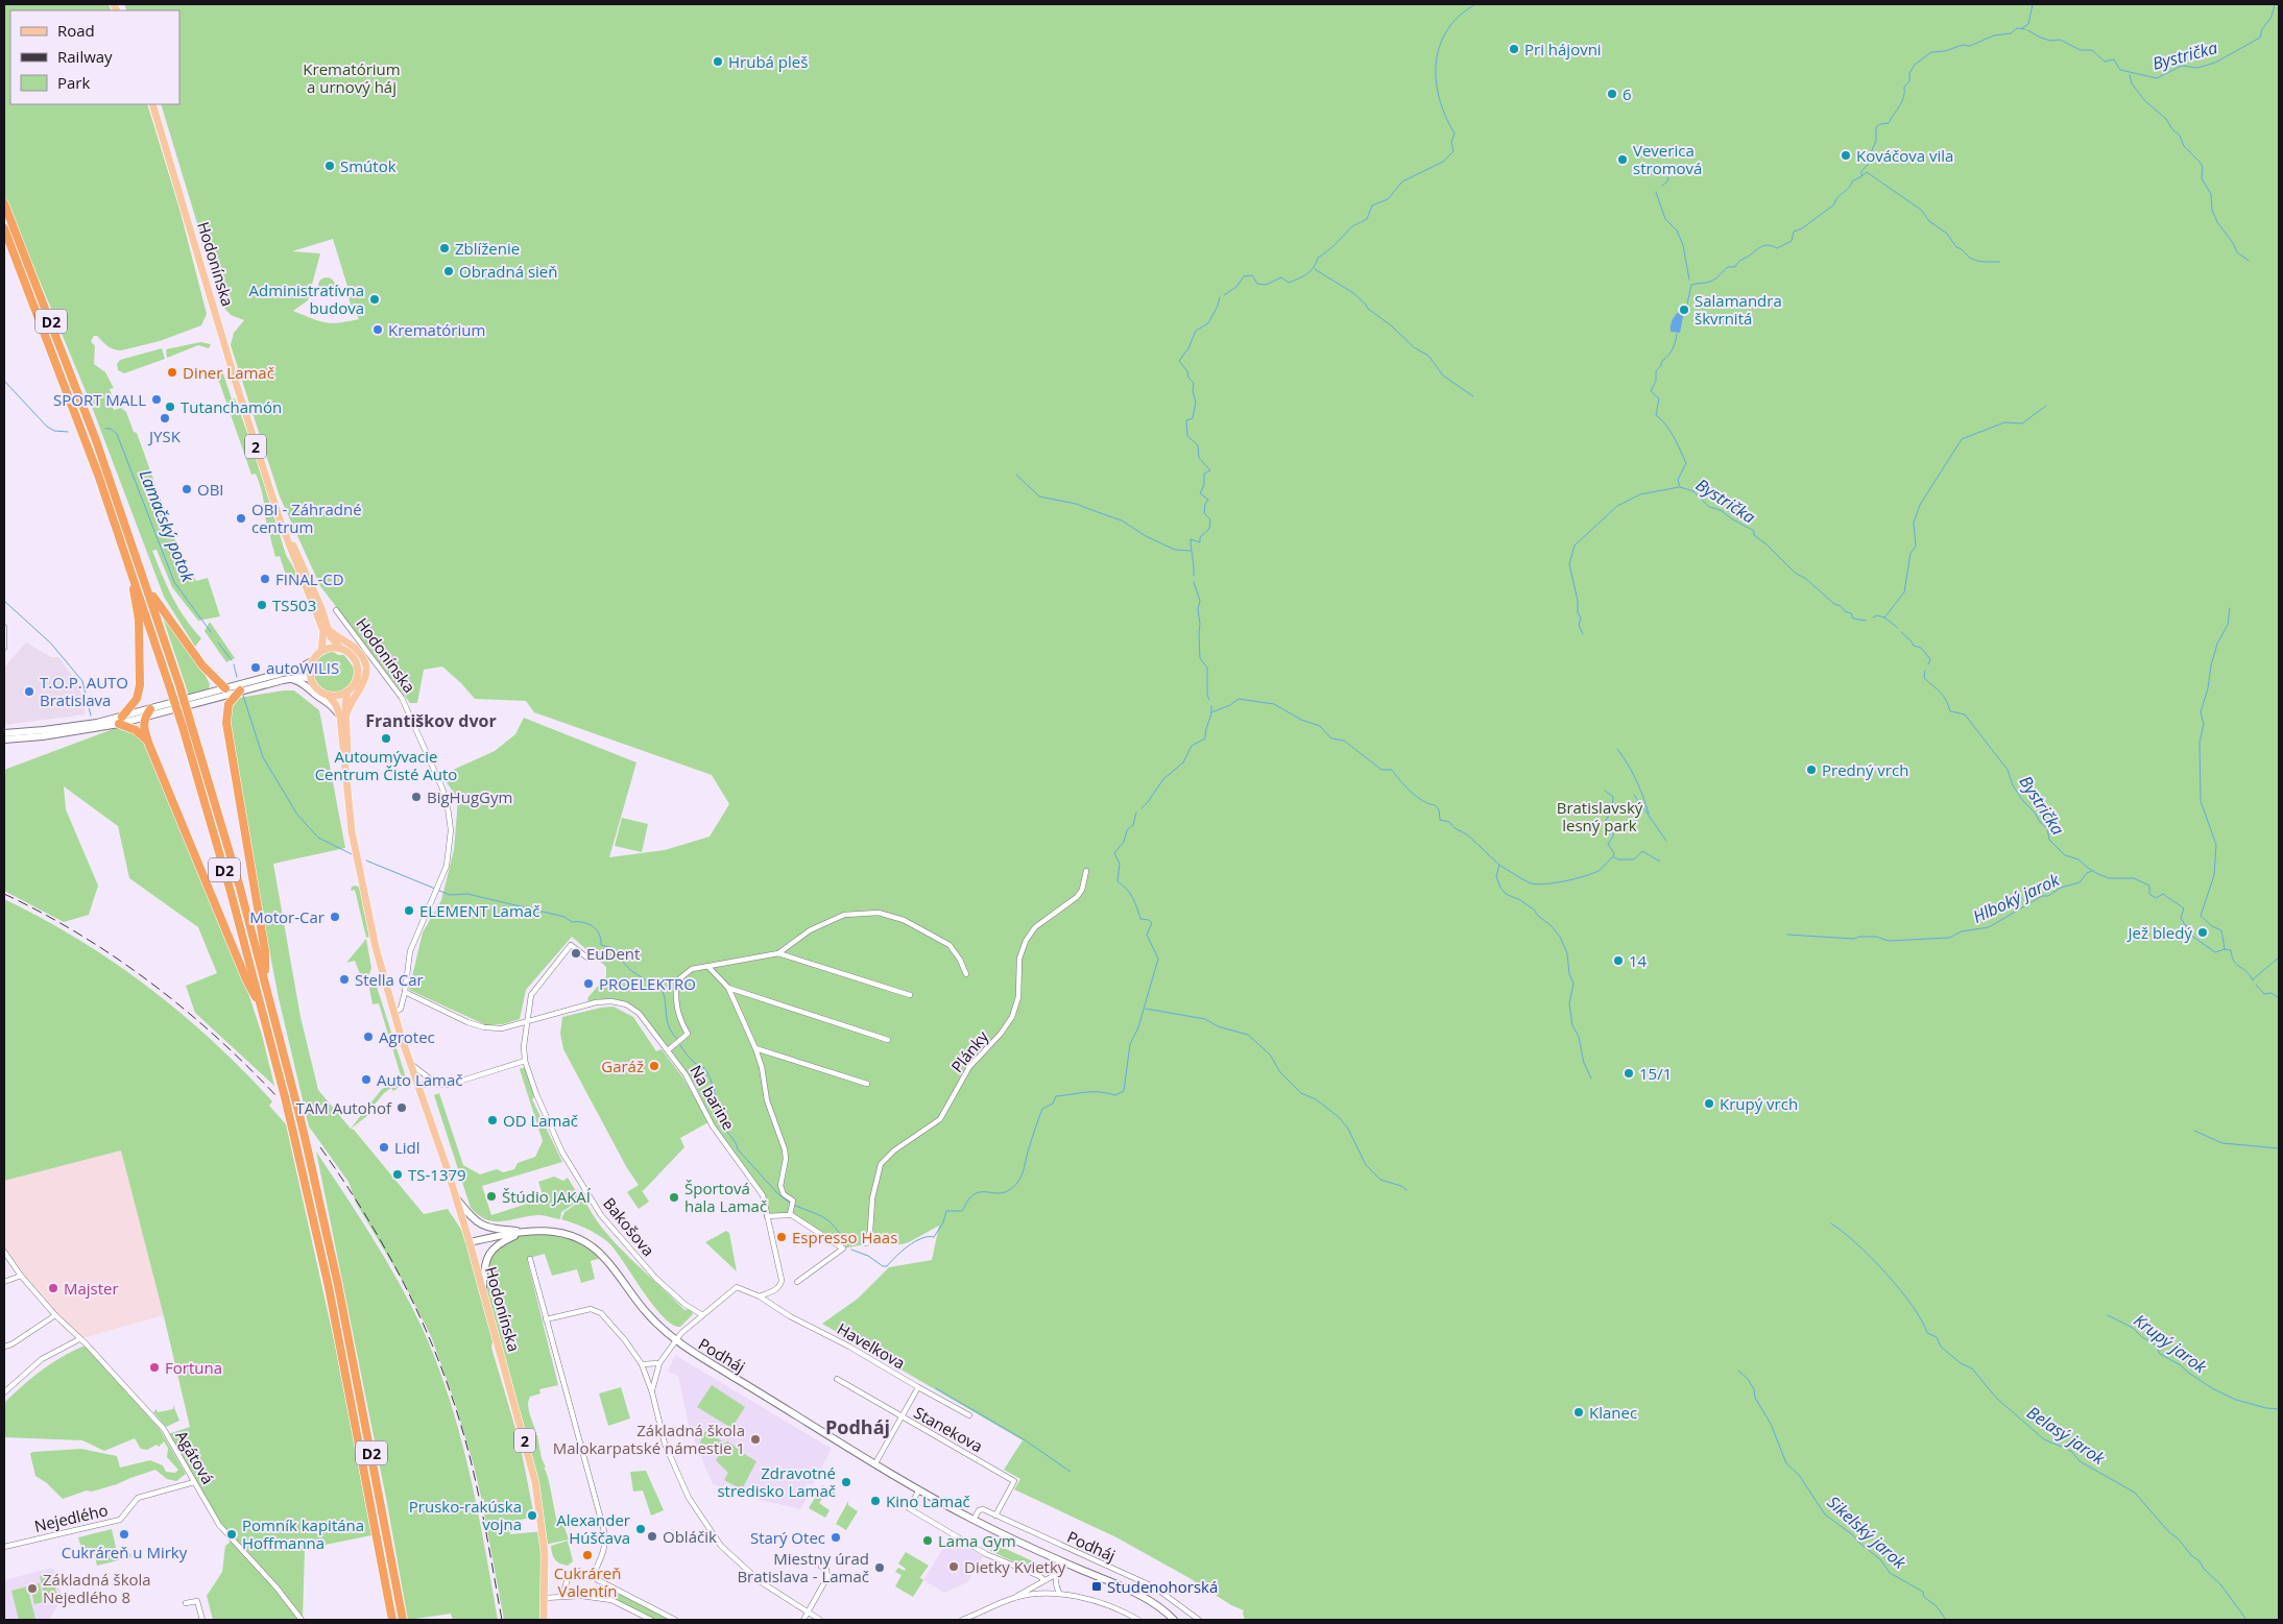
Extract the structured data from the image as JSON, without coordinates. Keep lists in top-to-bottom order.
{
  "streets": {
    "highway": ["D2"],
    "main road": ["Hodonínska", "2"],
    "street": [
      "Plánky",
      "Na barine",
      "Bakošova",
      "Havelkova",
      "Podháj",
      "Stanekova",
      "Agátová",
      "Nejedlého"
    ]
  },
  "crossings": [
    ["Hodonínska", "Na barine"],
    ["Hodonínska", "Podháj"],
    ["Na barine", "Bakošova"],
    ["Na barine", "Havelkova"],
    ["Bakošova", "Havelkova"],
    ["Podháj", "Stanekova"],
    ["Agátová", "Nejedlého"]
  ],
  "districts": ["Františkov dvor", "Podháj"],
  "water": [
    "Bystrička",
    "Lamačský potok",
    "Hlboký jarok",
    "Krupý jarok",
    "Belasý jarok",
    "Sikelský jarok"
  ],
  "parks": ["Krematórium a urnový háj", "Bratislavský lesný park"],
  "places": {
    "other": [
      "Pri hájovni",
      "Hrubá pleš",
      "6",
      "Kováčova vila",
      "Veverica stromová",
      "Smútok",
      "Zblíženie",
      "Obradná sieň",
      "Administratívna budova",
      "Salamandra škvrnitá",
      "Krematórium",
      "Diner Lamač",
      "SPORT MALL",
      "Tutanchamón",
      "JYSK",
      "OBI",
      "OBI - Záhradné centrum",
      "FINAL-CD",
      "TS503",
      "autoWILIS",
      "T.O.P. AUTO Bratislava",
      "Autoumývacie Centrum Čisté Auto",
      "Predný vrch",
      "BigHugGym",
      "ELEMENT Lamač",
      "Motor-Car",
      "Jež bledý",
      "EuDent",
      "14",
      "Stella Car",
      "PROELEKTRO",
      "Agrotec",
      "Garáž",
      "15/1",
      "Auto Lamač",
      "Krupý vrch",
      "TAM Autohof",
      "OD Lamač",
      "Lidl",
      "TS-1379",
      "Štúdio JAKAÍ",
      "Športová hala Lamač",
      "Espresso Haas",
      "Majster",
      "Fortuna",
      "Klanec",
      "Základná škola Malokarpatské námestie 1",
      "Zdravotné stredisko Lamač",
      "Kino Lamač",
      "Prusko-rakúska vojna",
      "Alexander Húščava",
      "Cukráreň u Mirky",
      "Pomník kapitána Hoffmanna",
      "Obláčik",
      "Starý Otec",
      "Lama Gym",
      "Cukráreň Valentín",
      "Dietky Kvietky",
      "Miestny úrad Bratislava - Lamač",
      "Základná škola Nejedlého 8"
    ],
    "transit": ["Studenohorská"]
  },
  "legend": ["Road", "Railway", "Park"]
}
